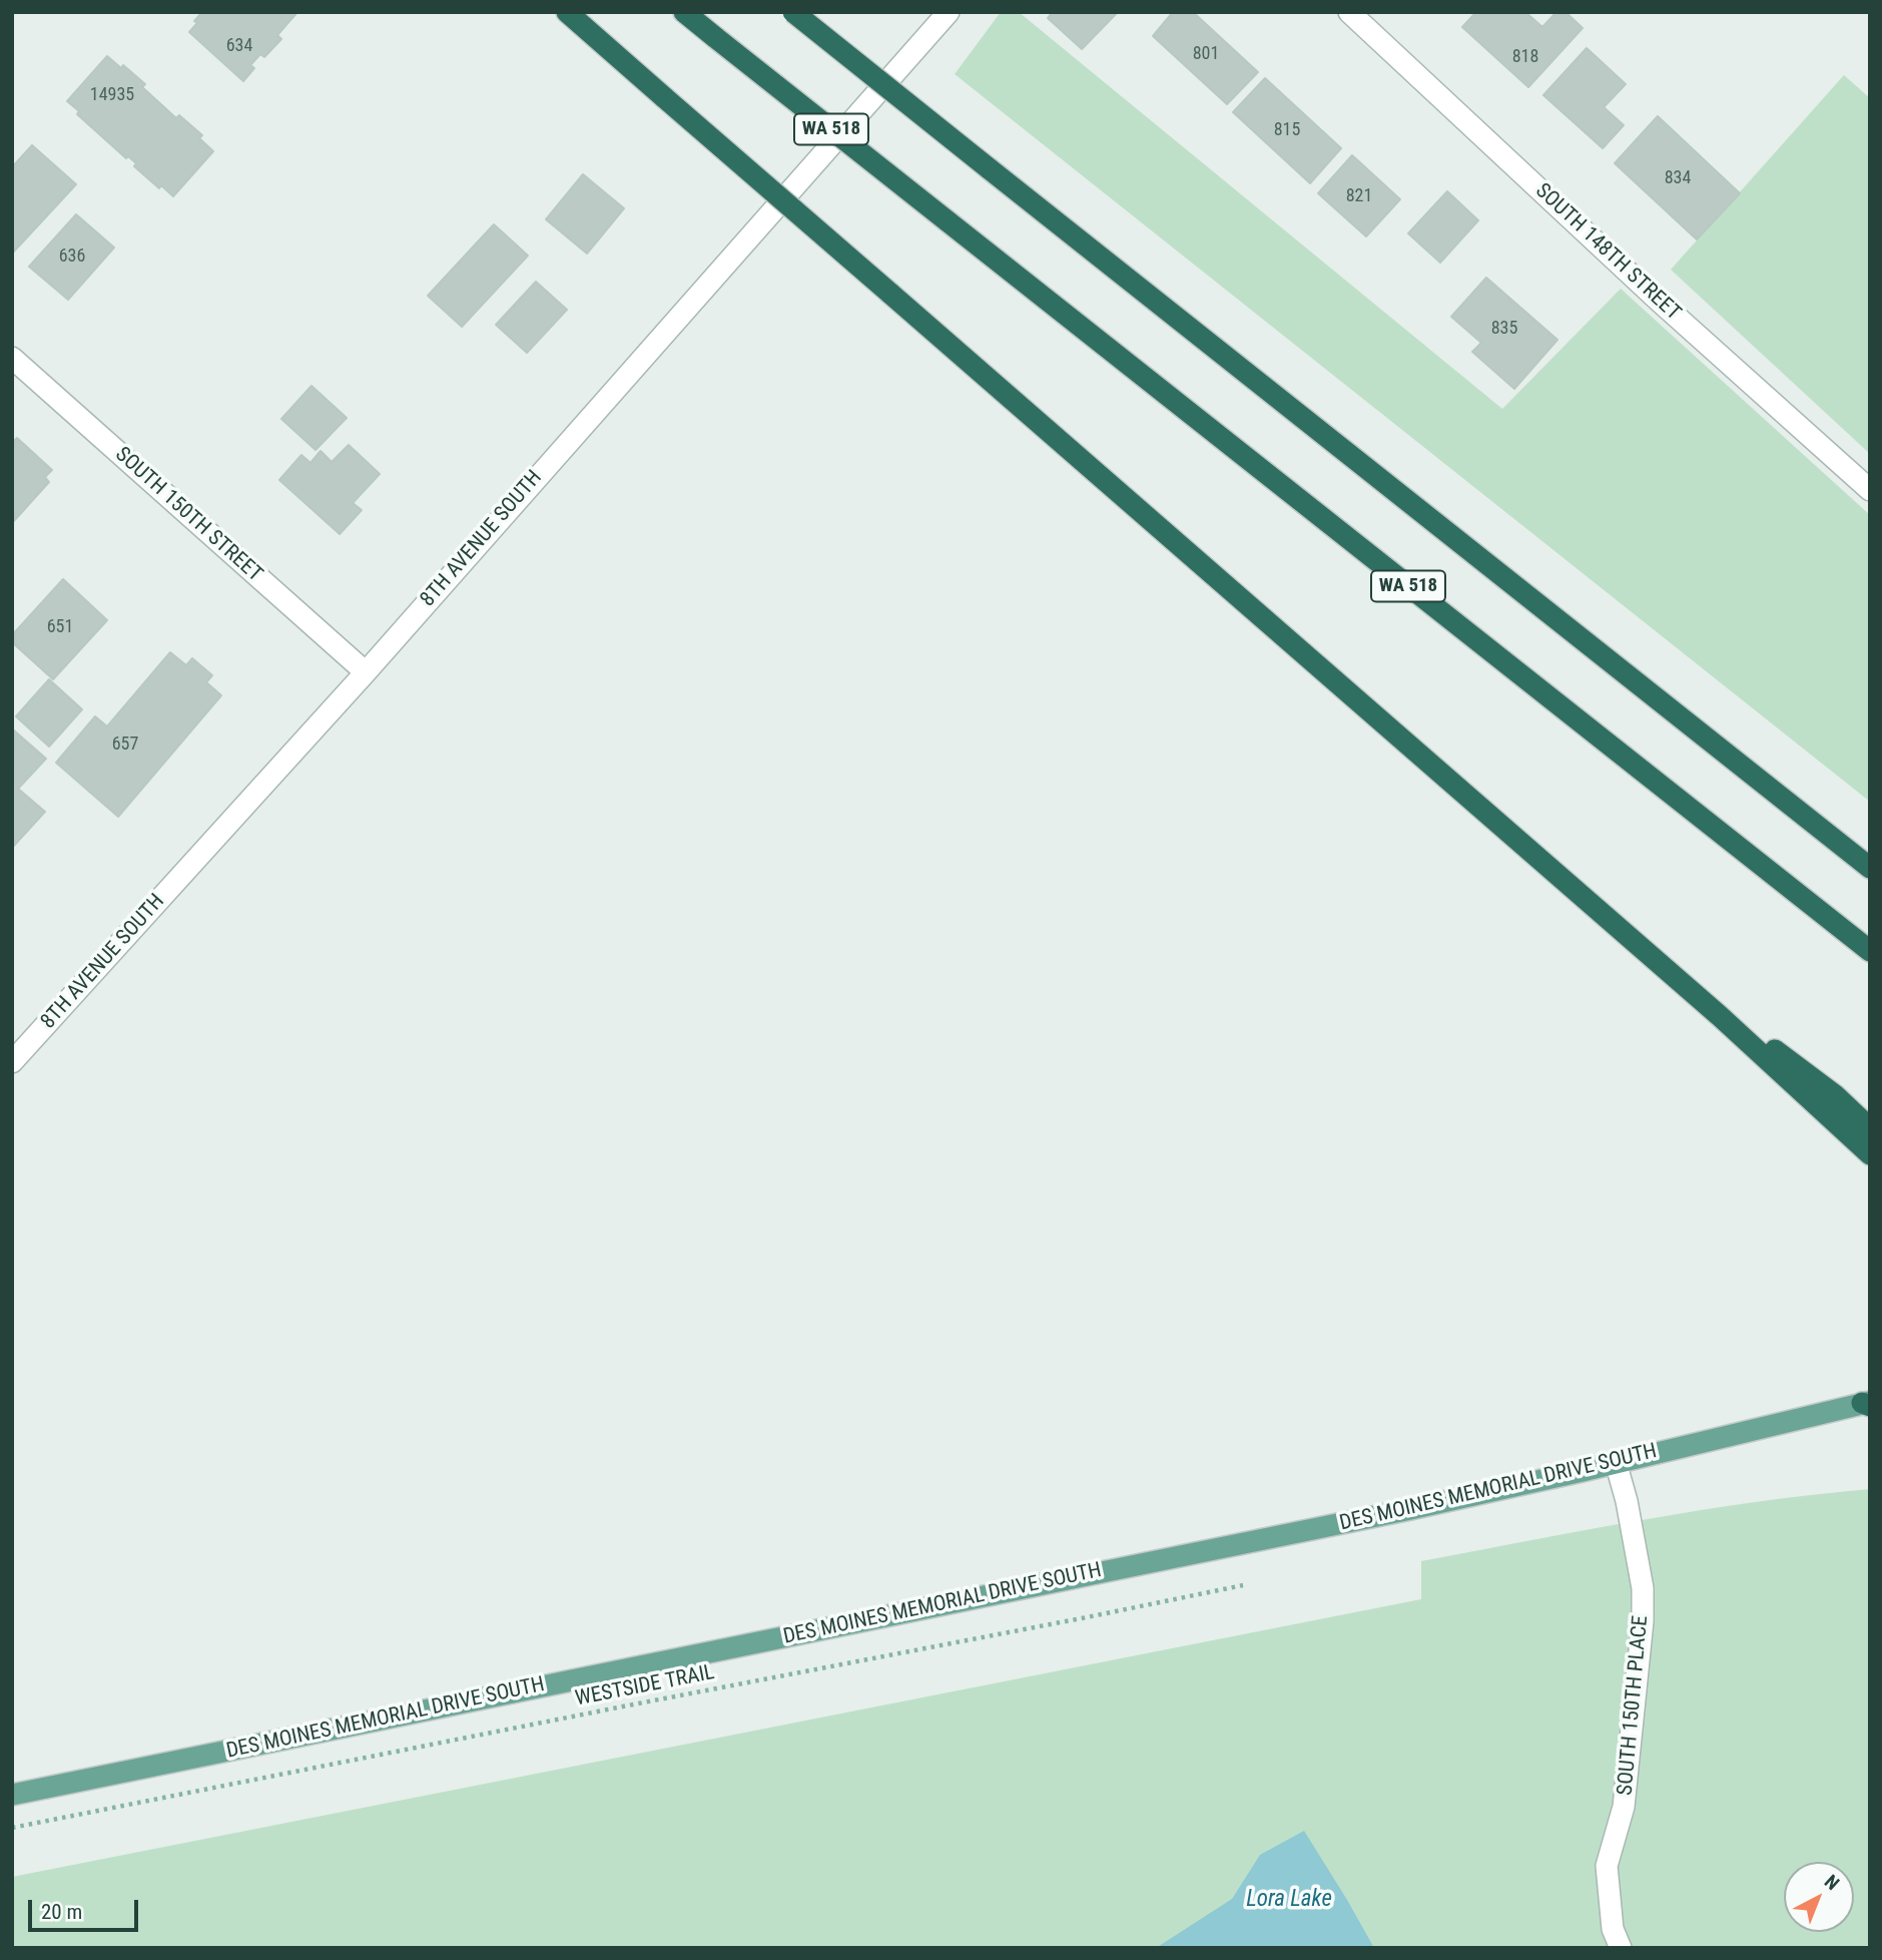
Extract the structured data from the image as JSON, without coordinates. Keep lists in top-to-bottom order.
{
  "streets": {
    "highway": ["WA 518"],
    "main road": ["DES MOINES MEMORIAL DRIVE SOUTH"],
    "street": [
      "SOUTH 148TH STREET",
      "SOUTH 150TH STREET",
      "8TH AVENUE SOUTH",
      "SOUTH 150TH PLACE"
    ],
    "path": ["WESTSIDE TRAIL"]
  },
  "crossings": [
    ["SOUTH 150TH STREET", "8TH AVENUE SOUTH"],
    ["DES MOINES MEMORIAL DRIVE SOUTH", "SOUTH 150TH PLACE"]
  ],
  "water": ["Lora Lake"],
  "house_numbers": [
    "634",
    "801",
    "818",
    "14935",
    "815",
    "834",
    "821",
    "636",
    "835",
    "651",
    "657"
  ],
  "scale_bar": "20 m",
  "north": "top right"
}
